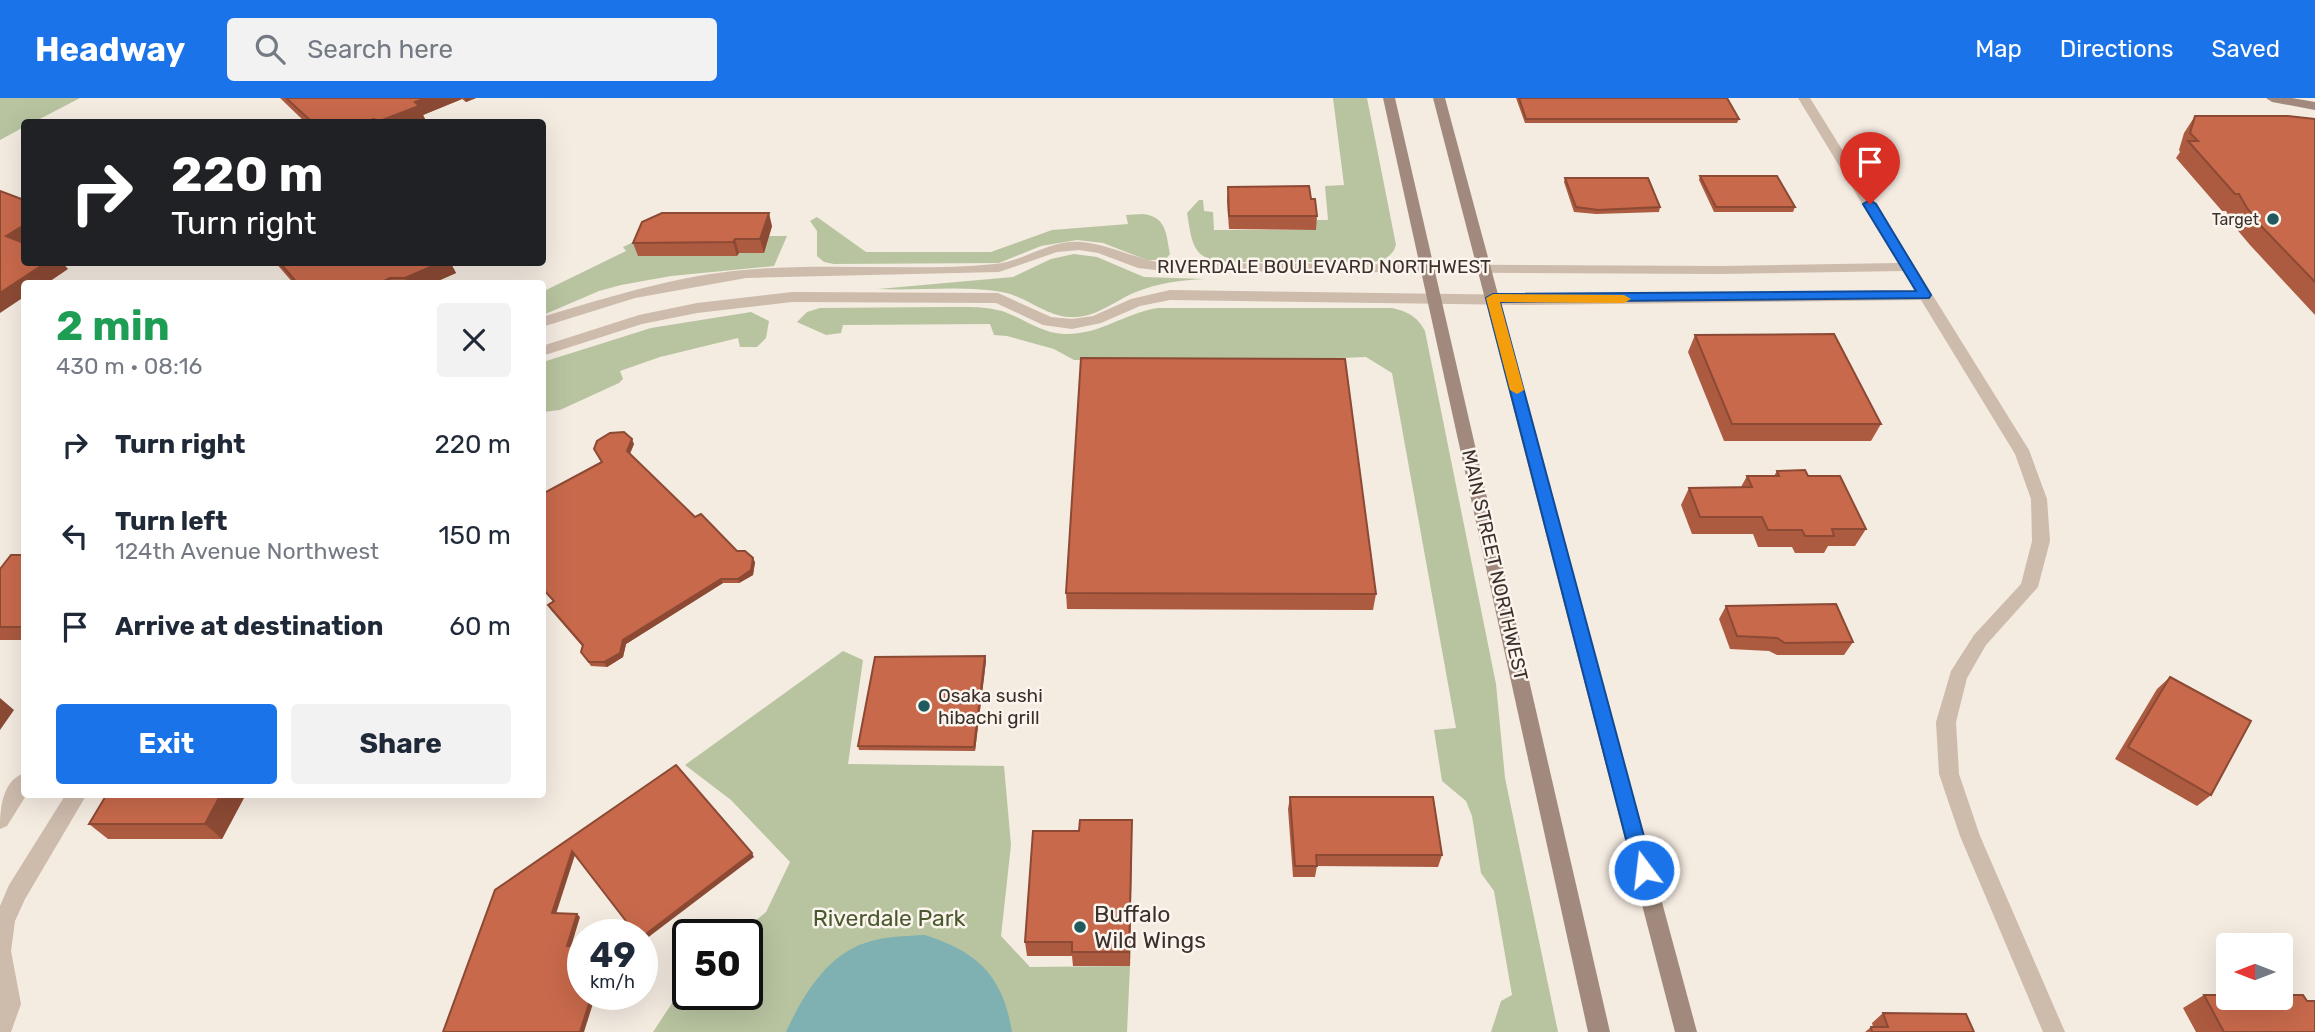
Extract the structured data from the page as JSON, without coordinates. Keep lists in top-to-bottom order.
{
  "streets": {
    "main road": ["MAIN STREET NORTHWEST"],
    "street": ["RIVERDALE BOULEVARD NORTHWEST"]
  },
  "crossings": [
    ["RIVERDALE BOULEVARD NORTHWEST", "MAIN STREET NORTHWEST"]
  ],
  "parks": ["Riverdale Park"],
  "places": ["Target", "Osaka sushi hibachi grill", "Buffalo Wild Wings"],
  "north": "left",
  "page": {
    "header": "Headway",
    "search": "Search here",
    "nav": ["Map", "Directions", "Saved"],
    "turn": ["220 m", "Turn right"],
    "heading": ["2 min", "430 m · 08:16"],
    "list": [
      {
        "name": "Turn right",
        "value": "220 m"
      },
      {
        "name": "Turn left",
        "note": "124th Avenue Northwest",
        "value": "150 m"
      },
      {
        "name": "Arrive at destination",
        "value": "60 m"
      }
    ],
    "buttons": ["Exit", "Share"],
    "speed": "49 km/h",
    "limit": "50"
  }
}
